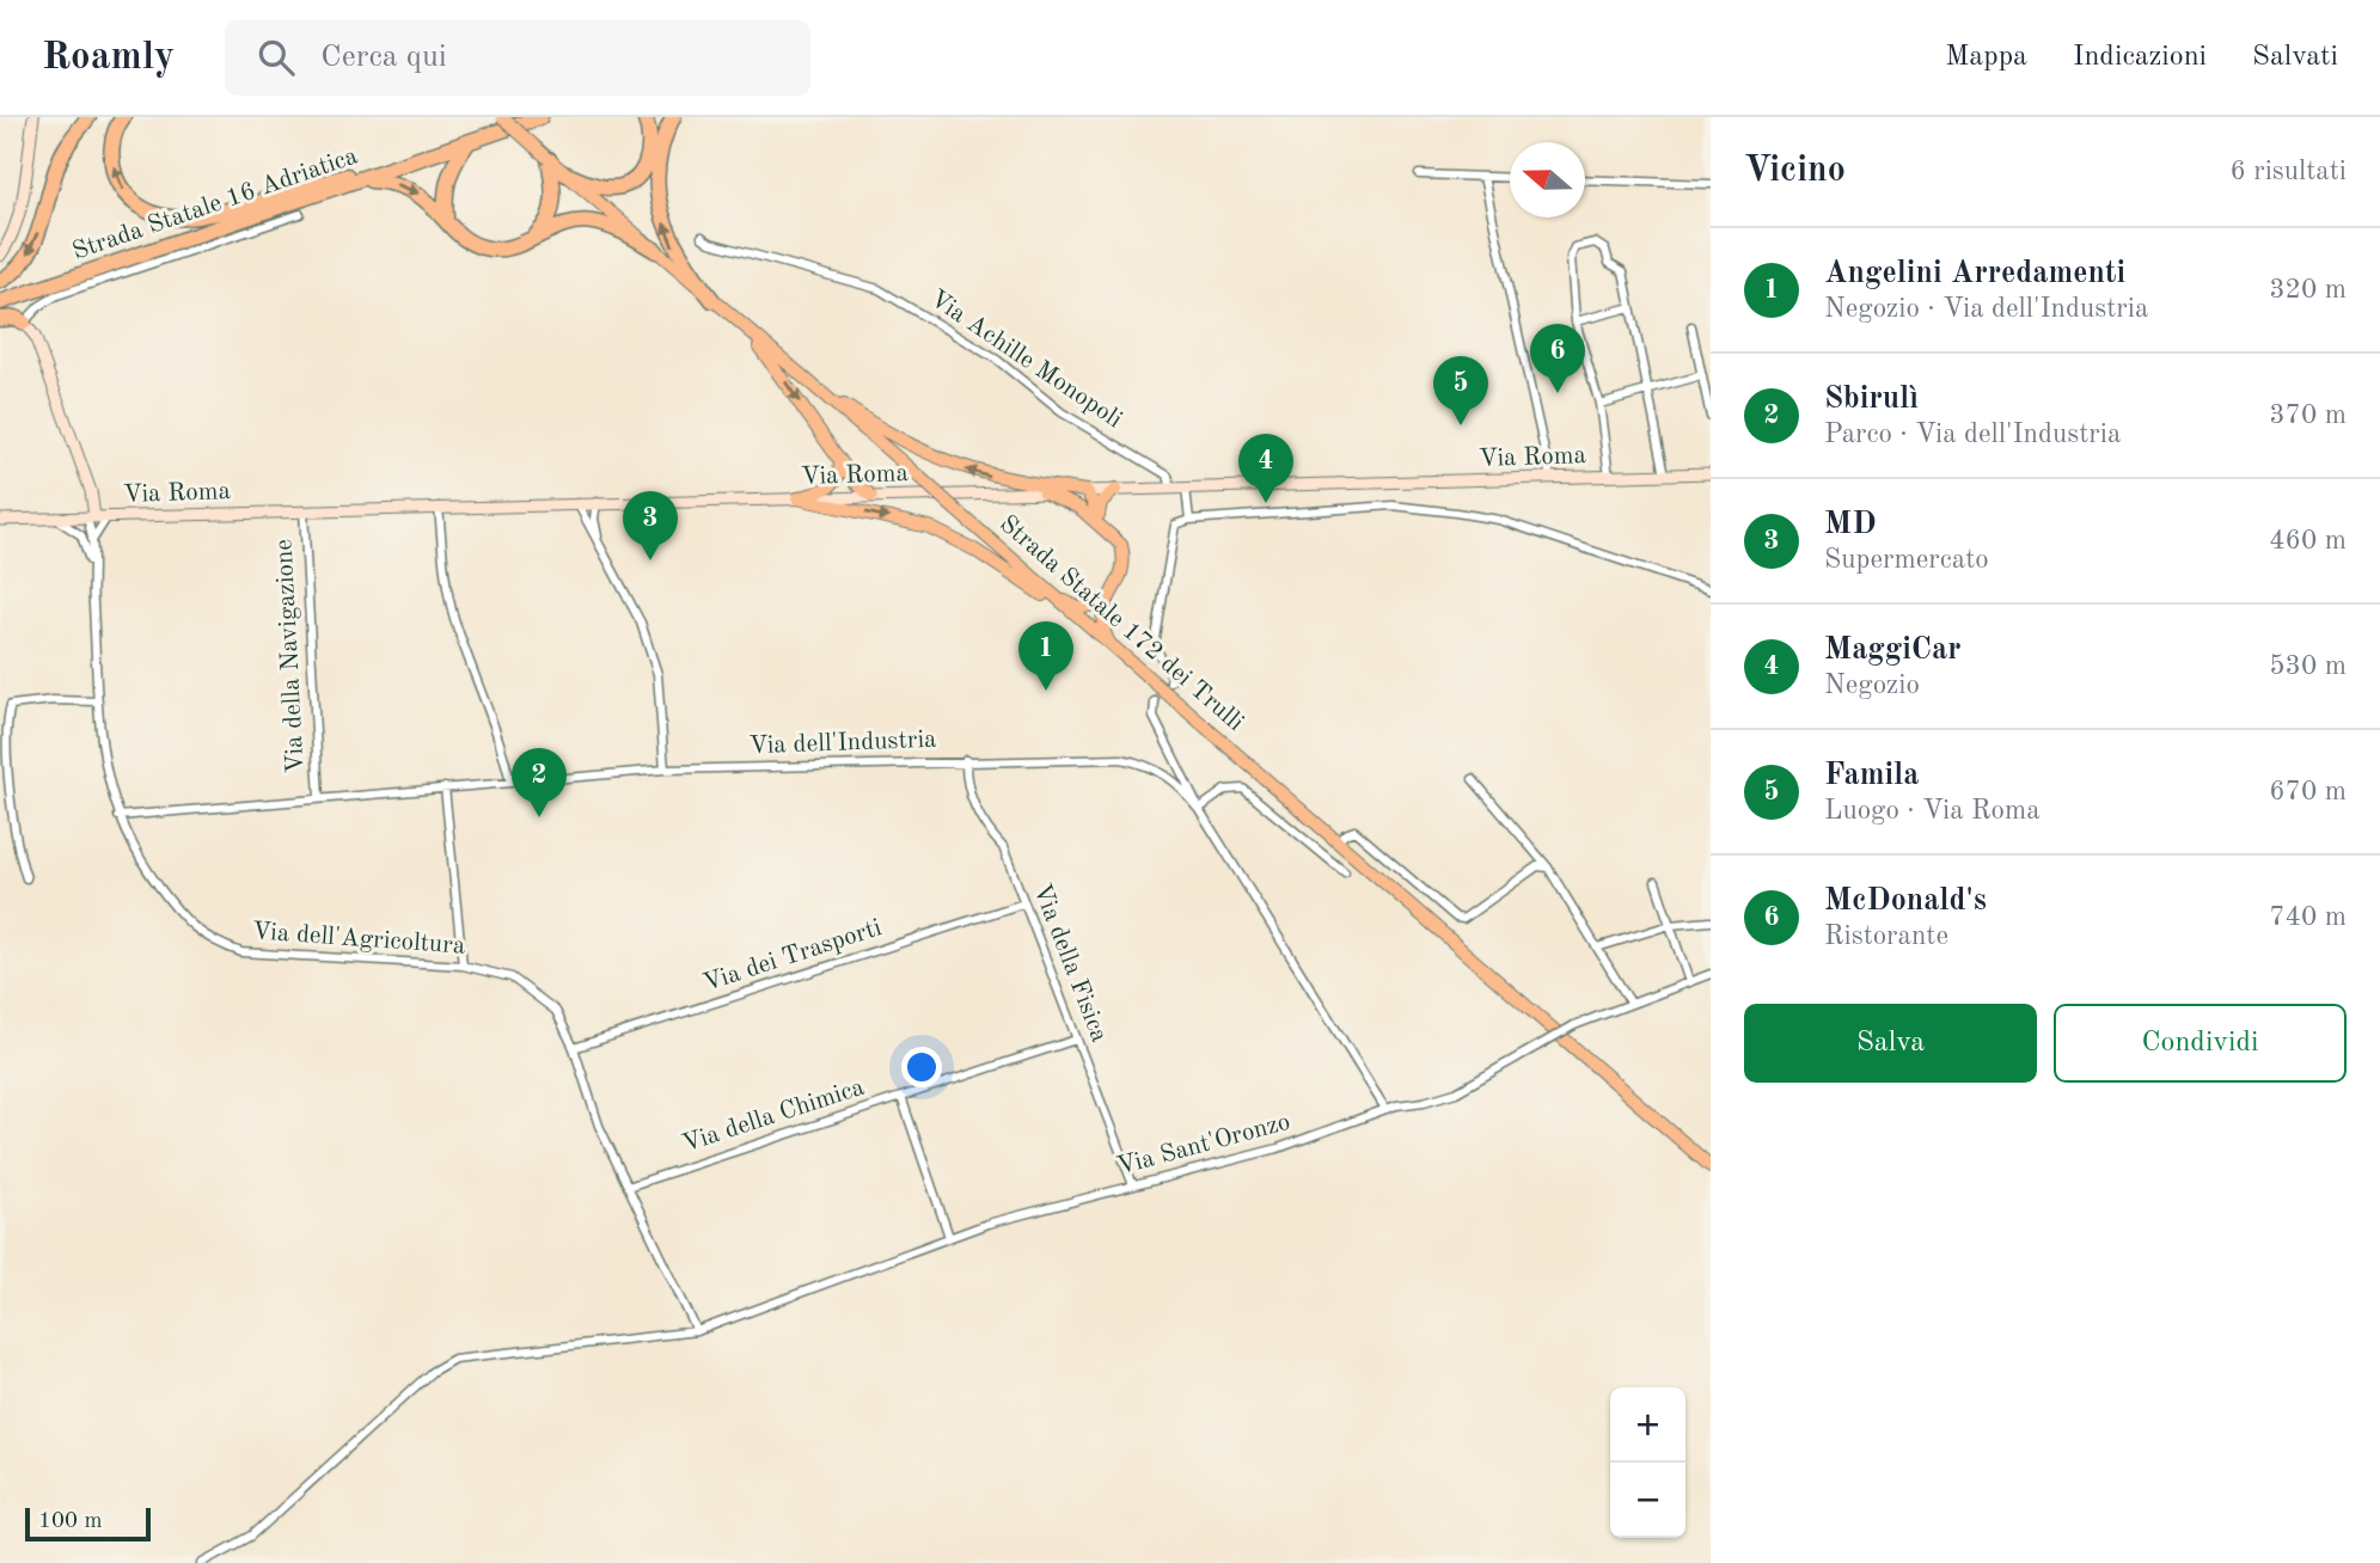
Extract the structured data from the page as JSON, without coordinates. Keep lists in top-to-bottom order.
{
  "streets": {
    "highway": ["Strada Statale 16 Adriatica"],
    "main road": ["Strada Statale 172 dei Trulli"],
    "street": [
      "Via Achille Monopoli",
      "Via Roma",
      "Via della Navigazione",
      "Via dell'Industria",
      "Via dell'Agricoltura",
      "Via dei Trasporti",
      "Via della Fisica",
      "Via della Chimica",
      "Via Sant'Oronzo"
    ]
  },
  "crossings": [
    ["Via Achille Monopoli", "Via Roma"],
    ["Via Roma", "Via della Navigazione"],
    ["Via Roma", "Via dell'Agricoltura"],
    ["Via della Navigazione", "Via dell'Industria"],
    ["Via dell'Industria", "Via dell'Agricoltura"],
    ["Via dell'Industria", "Via della Fisica"],
    ["Via dell'Industria", "Via Sant'Oronzo"],
    ["Via dell'Agricoltura", "Via dei Trasporti"],
    ["Via dell'Agricoltura", "Via della Chimica"],
    ["Via dell'Agricoltura", "Via Sant'Oronzo"],
    ["Via dei Trasporti", "Via della Fisica"],
    ["Via della Fisica", "Via della Chimica"],
    ["Via della Fisica", "Via Sant'Oronzo"]
  ],
  "scale_bar": "100 m",
  "north": "left",
  "page": {
    "header": "Roamly",
    "search": "Cerca qui",
    "nav": ["Mappa", "Indicazioni", "Salvati"],
    "heading": ["Vicino", "6 risultati"],
    "list": [
      {
        "mark": "1",
        "name": "Angelini Arredamenti",
        "note": "Negozio · Via dell'Industria",
        "value": "320 m"
      },
      {
        "mark": "2",
        "name": "Sbirulì",
        "note": "Parco · Via dell'Industria",
        "value": "370 m"
      },
      {
        "mark": "3",
        "name": "MD",
        "note": "Supermercato",
        "value": "460 m"
      },
      {
        "mark": "4",
        "name": "MaggiCar",
        "note": "Negozio",
        "value": "530 m"
      },
      {
        "mark": "5",
        "name": "Famila",
        "note": "Luogo · Via Roma",
        "value": "670 m"
      },
      {
        "mark": "6",
        "name": "McDonald's",
        "note": "Ristorante",
        "value": "740 m"
      }
    ],
    "pins": [
      "6",
      "5",
      "4",
      "3",
      "1",
      "2"
    ],
    "buttons": ["Salva", "Condividi"],
    "map_buttons": ["+", "−"],
    "scale": "100 m"
  }
}
